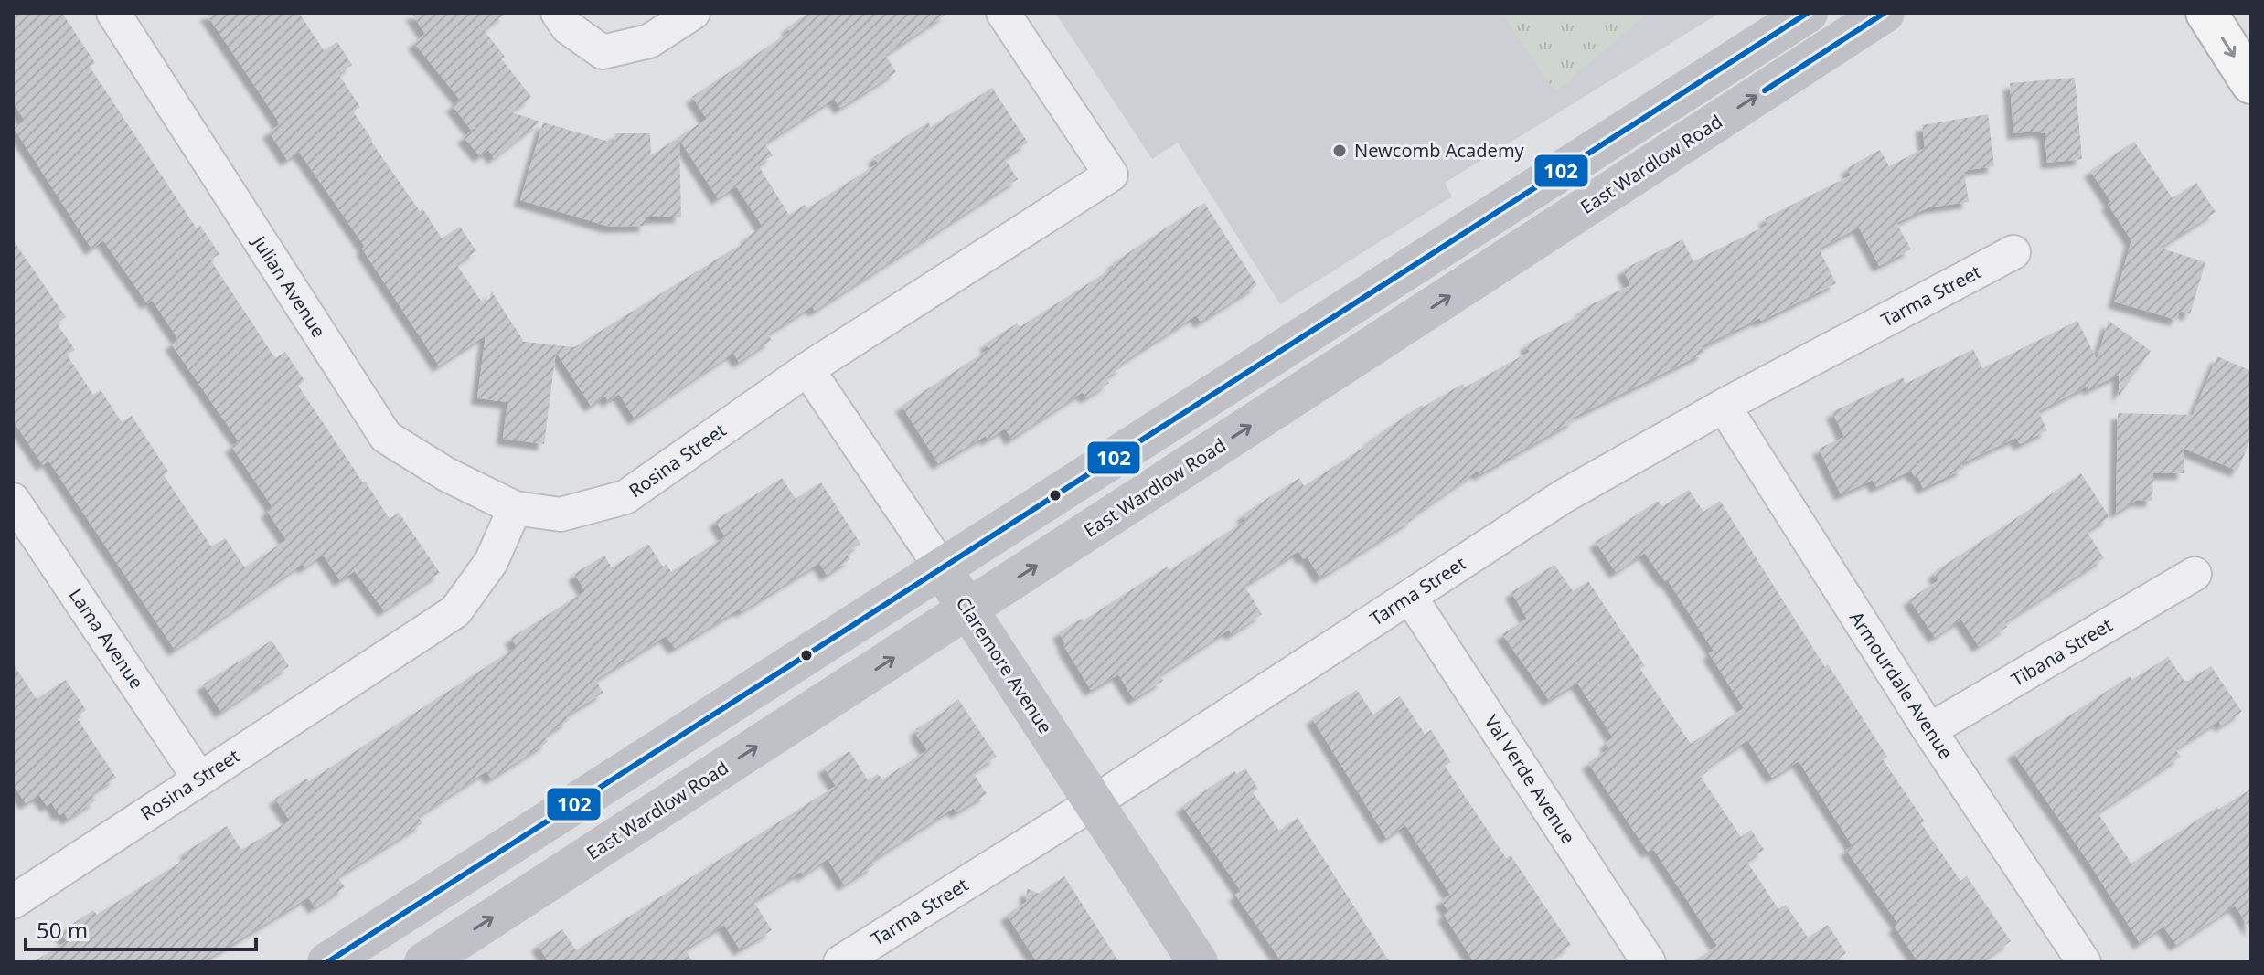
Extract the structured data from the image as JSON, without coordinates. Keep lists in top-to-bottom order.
{
  "streets": {
    "main road": ["East Wardlow Road", "Claremore Avenue"],
    "street": [
      "Julian Avenue",
      "Tarma Street",
      "Rosina Street",
      "Lama Avenue",
      "Tibana Street",
      "Armourdale Avenue",
      "Val Verde Avenue"
    ]
  },
  "crossings": [
    ["East Wardlow Road", "Claremore Avenue"],
    ["Julian Avenue", "Rosina Street"],
    ["Tarma Street", "Claremore Avenue"],
    ["Tarma Street", "Armourdale Avenue"],
    ["Tarma Street", "Val Verde Avenue"],
    ["Rosina Street", "Lama Avenue"],
    ["Rosina Street", "Claremore Avenue"],
    ["Tibana Street", "Armourdale Avenue"]
  ],
  "places": ["Newcomb Academy"],
  "lines": ["transit line 102"],
  "scale_bar": "50 m"
}
